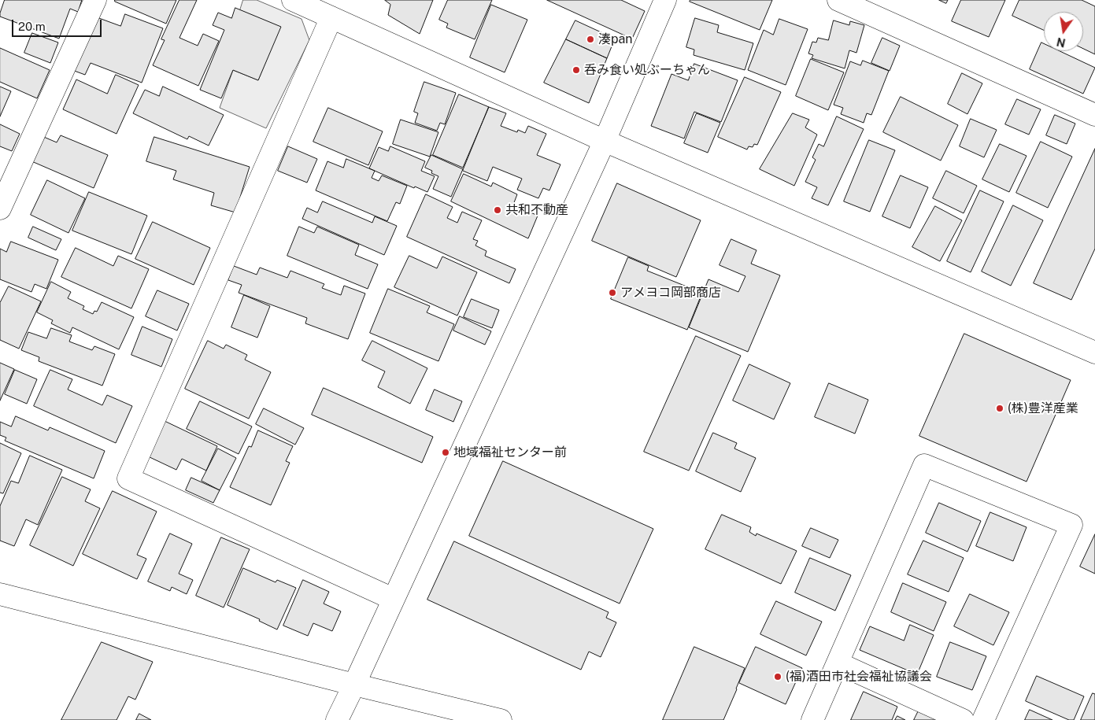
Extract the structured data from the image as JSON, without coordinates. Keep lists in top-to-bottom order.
{
  "places": [
    "湊pan",
    "呑み食い処ぶーちゃん",
    "共和不動産",
    "アメヨコ岡部商店",
    "(株)豊洋産業",
    "地域福祉センター前",
    "(福)酒田市社会福祉協議会"
  ],
  "scale_bar": "20 m",
  "north": "bottom"
}
